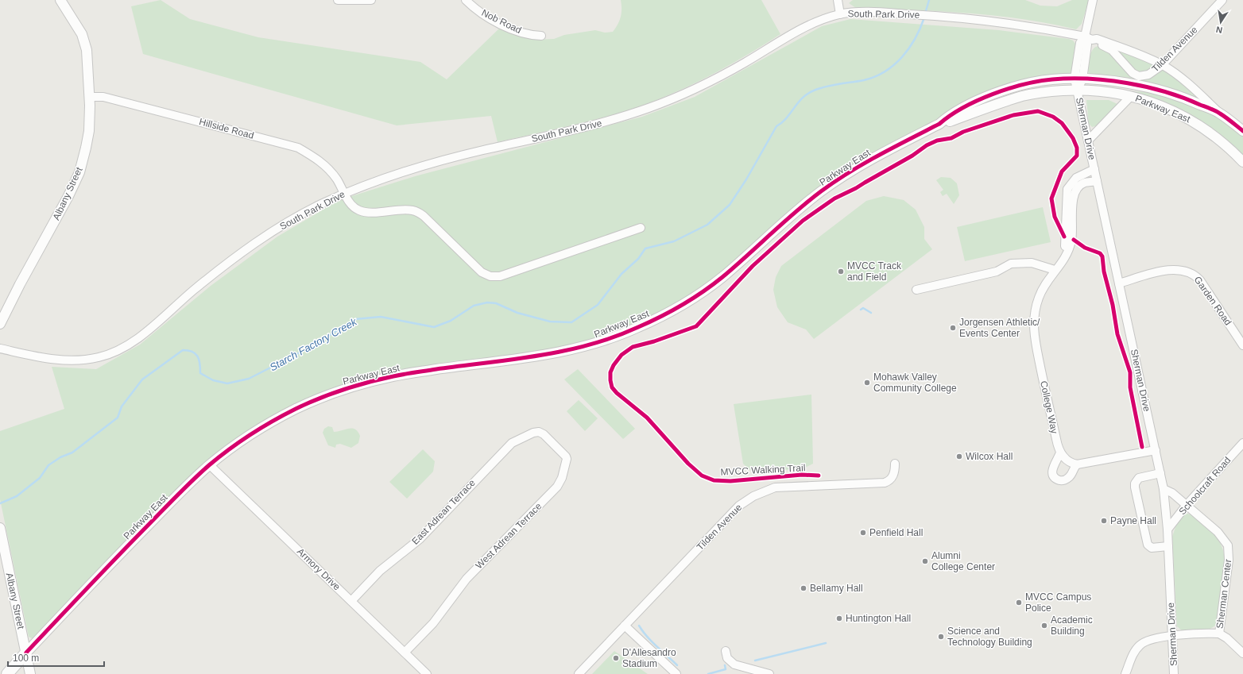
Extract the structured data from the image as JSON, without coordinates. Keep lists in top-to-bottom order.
{
  "streets": {
    "street": [
      "South Park Drive",
      "Nob Road",
      "Tilden Avenue",
      "Parkway East",
      "Hillside Road",
      "Sherman Drive",
      "Albany Street",
      "Garden Road",
      "College Way",
      "Schoolcraft Road",
      "East Adrean Terrace",
      "West Adrean Terrace",
      "Armory Drive",
      "Sherman Center"
    ],
    "cycle path": ["MVCC Walking Trail"]
  },
  "crossings": [
    ["South Park Drive", "Tilden Avenue"],
    ["South Park Drive", "Parkway East"],
    ["South Park Drive", "Hillside Road"],
    ["South Park Drive", "Sherman Drive"],
    ["Tilden Avenue", "Parkway East"],
    ["Tilden Avenue", "Sherman Drive"],
    ["Parkway East", "Sherman Drive"],
    ["Parkway East", "Albany Street"],
    ["Parkway East", "Armory Drive"],
    ["Hillside Road", "Albany Street"],
    ["Sherman Drive", "Garden Road"],
    ["Sherman Drive", "College Way"],
    ["Sherman Drive", "Schoolcraft Road"],
    ["Sherman Drive", "Sherman Center"],
    ["Schoolcraft Road", "Sherman Center"],
    ["East Adrean Terrace", "West Adrean Terrace"],
    ["East Adrean Terrace", "Armory Drive"],
    ["West Adrean Terrace", "Armory Drive"]
  ],
  "water": ["Starch Factory Creek"],
  "places": [
    "MVCC Track and Field",
    "Jorgensen Athletic/ Events Center",
    "Mohawk Valley Community College",
    "Wilcox Hall",
    "Payne Hall",
    "Penfield Hall",
    "Alumni College Center",
    "Bellamy Hall",
    "MVCC Campus Police",
    "Huntington Hall",
    "Academic Building",
    "Science and Technology Building",
    "D'Allesandro Stadium"
  ],
  "scale_bar": "100 m",
  "north": "bottom"
}
